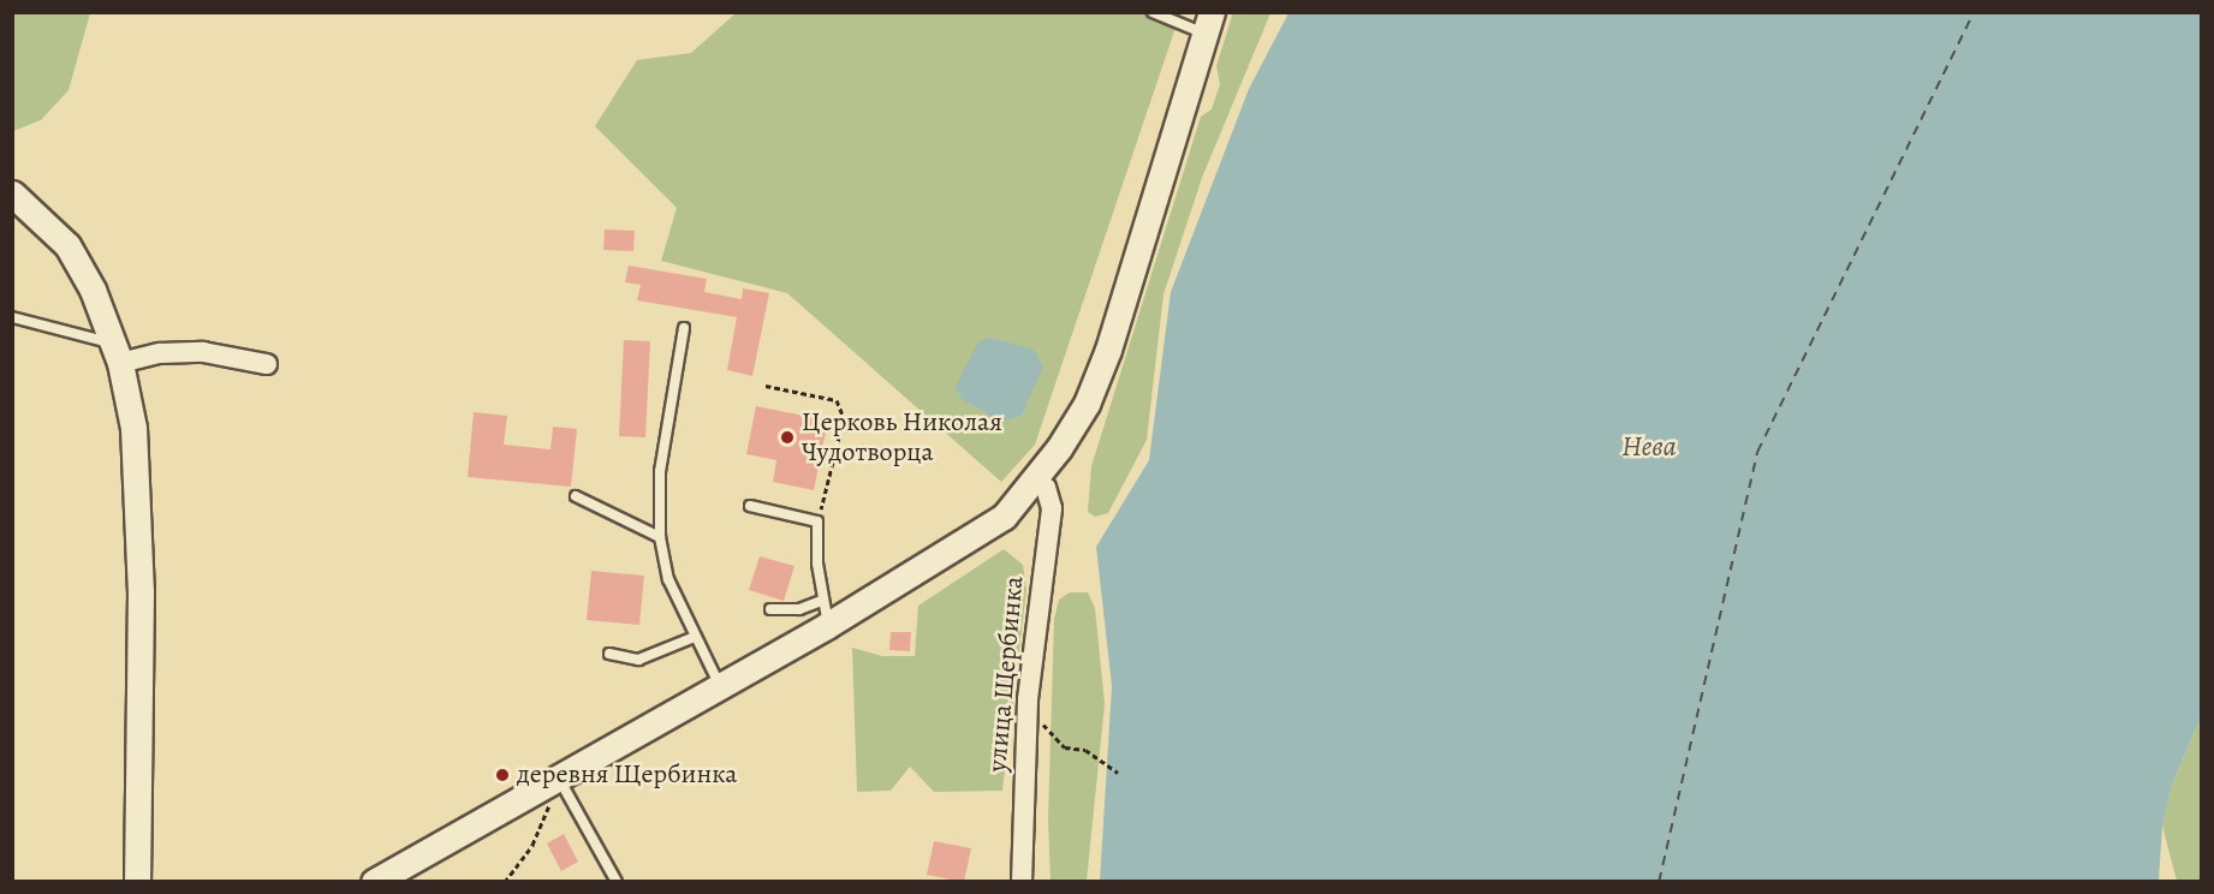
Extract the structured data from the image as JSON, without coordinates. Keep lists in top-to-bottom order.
{
  "streets": {
    "street": ["улица Щербинка"]
  },
  "water": ["Нева"],
  "places": ["Церковь Николая Чудотворца", "деревня Щербинка"]
}
